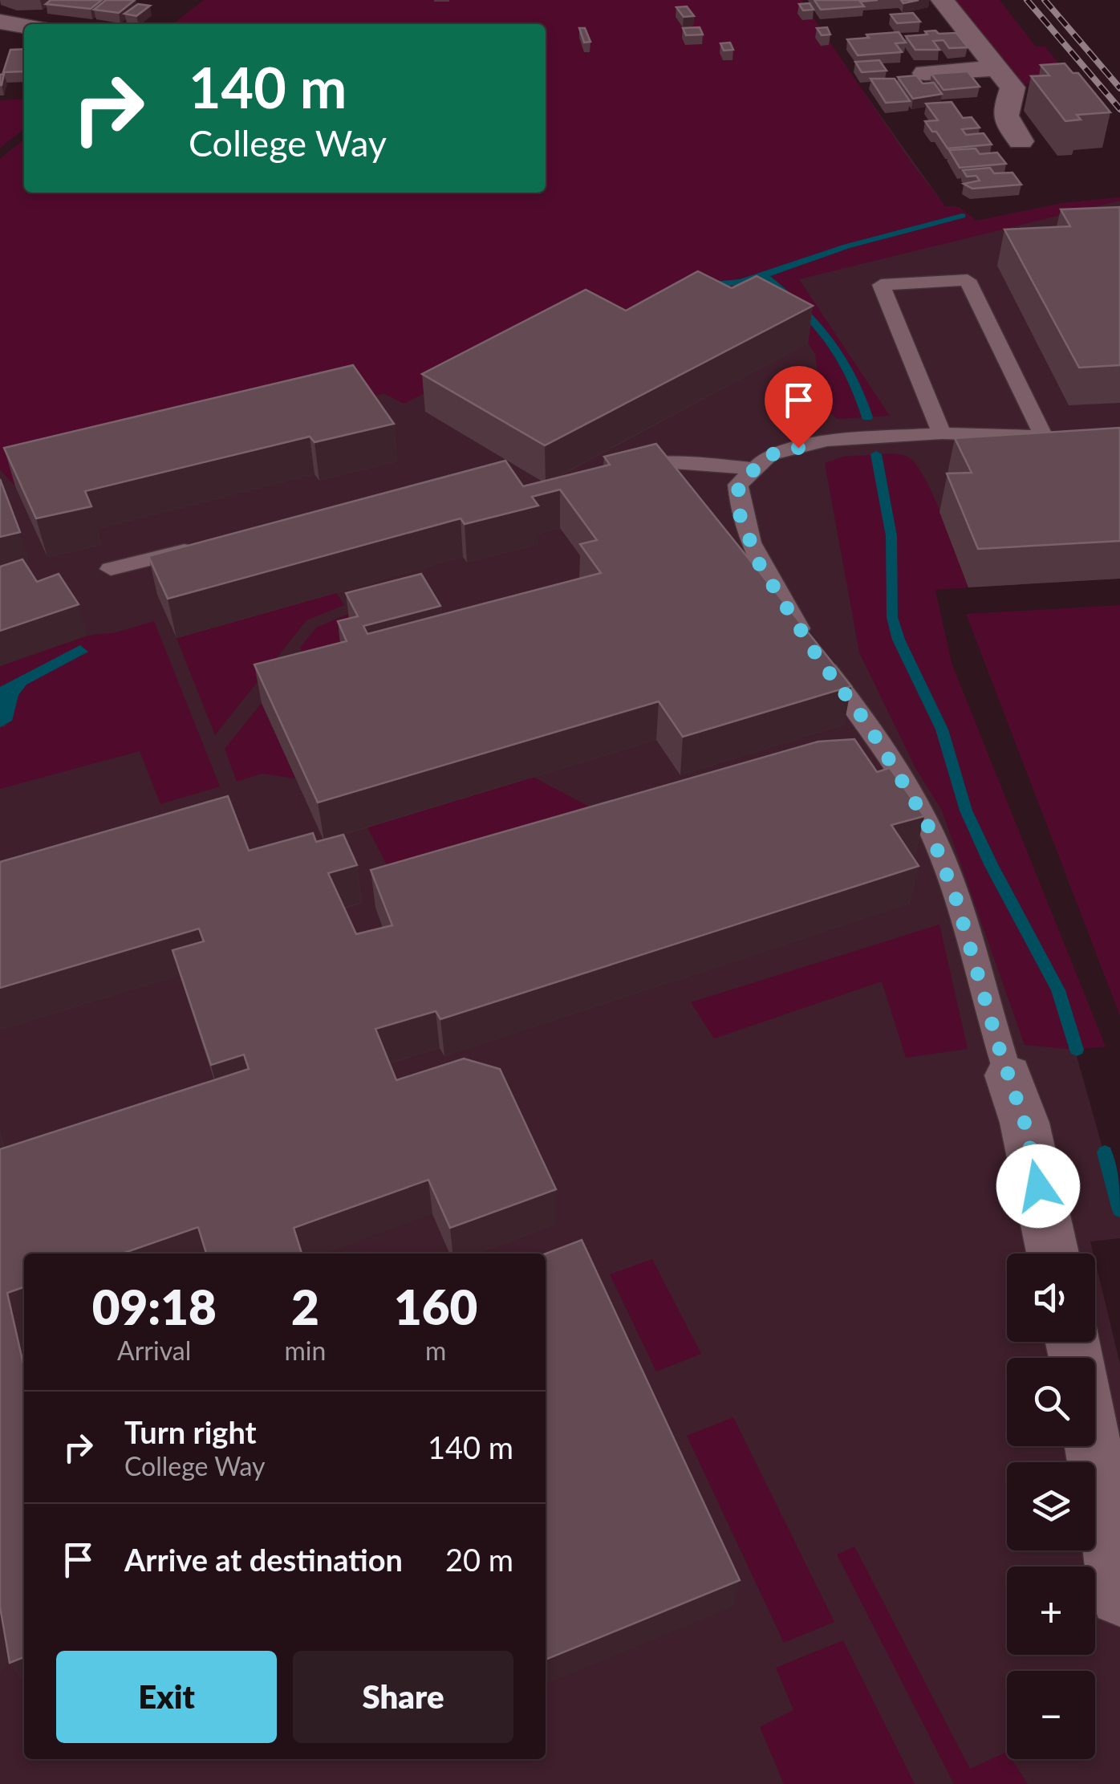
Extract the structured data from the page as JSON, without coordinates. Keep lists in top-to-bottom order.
{
  "page": {
    "turn": ["140 m", "College Way"],
    "map_buttons": ["+", "−"],
    "eta": [
      "09:18",
      "Arrival",
      "2",
      "min",
      "160",
      "m"
    ],
    "list": [
      {
        "name": "Turn right",
        "note": "College Way",
        "value": "140 m"
      },
      {
        "name": "Arrive at destination",
        "value": "20 m"
      }
    ],
    "buttons": ["Exit", "Share"]
  }
}
